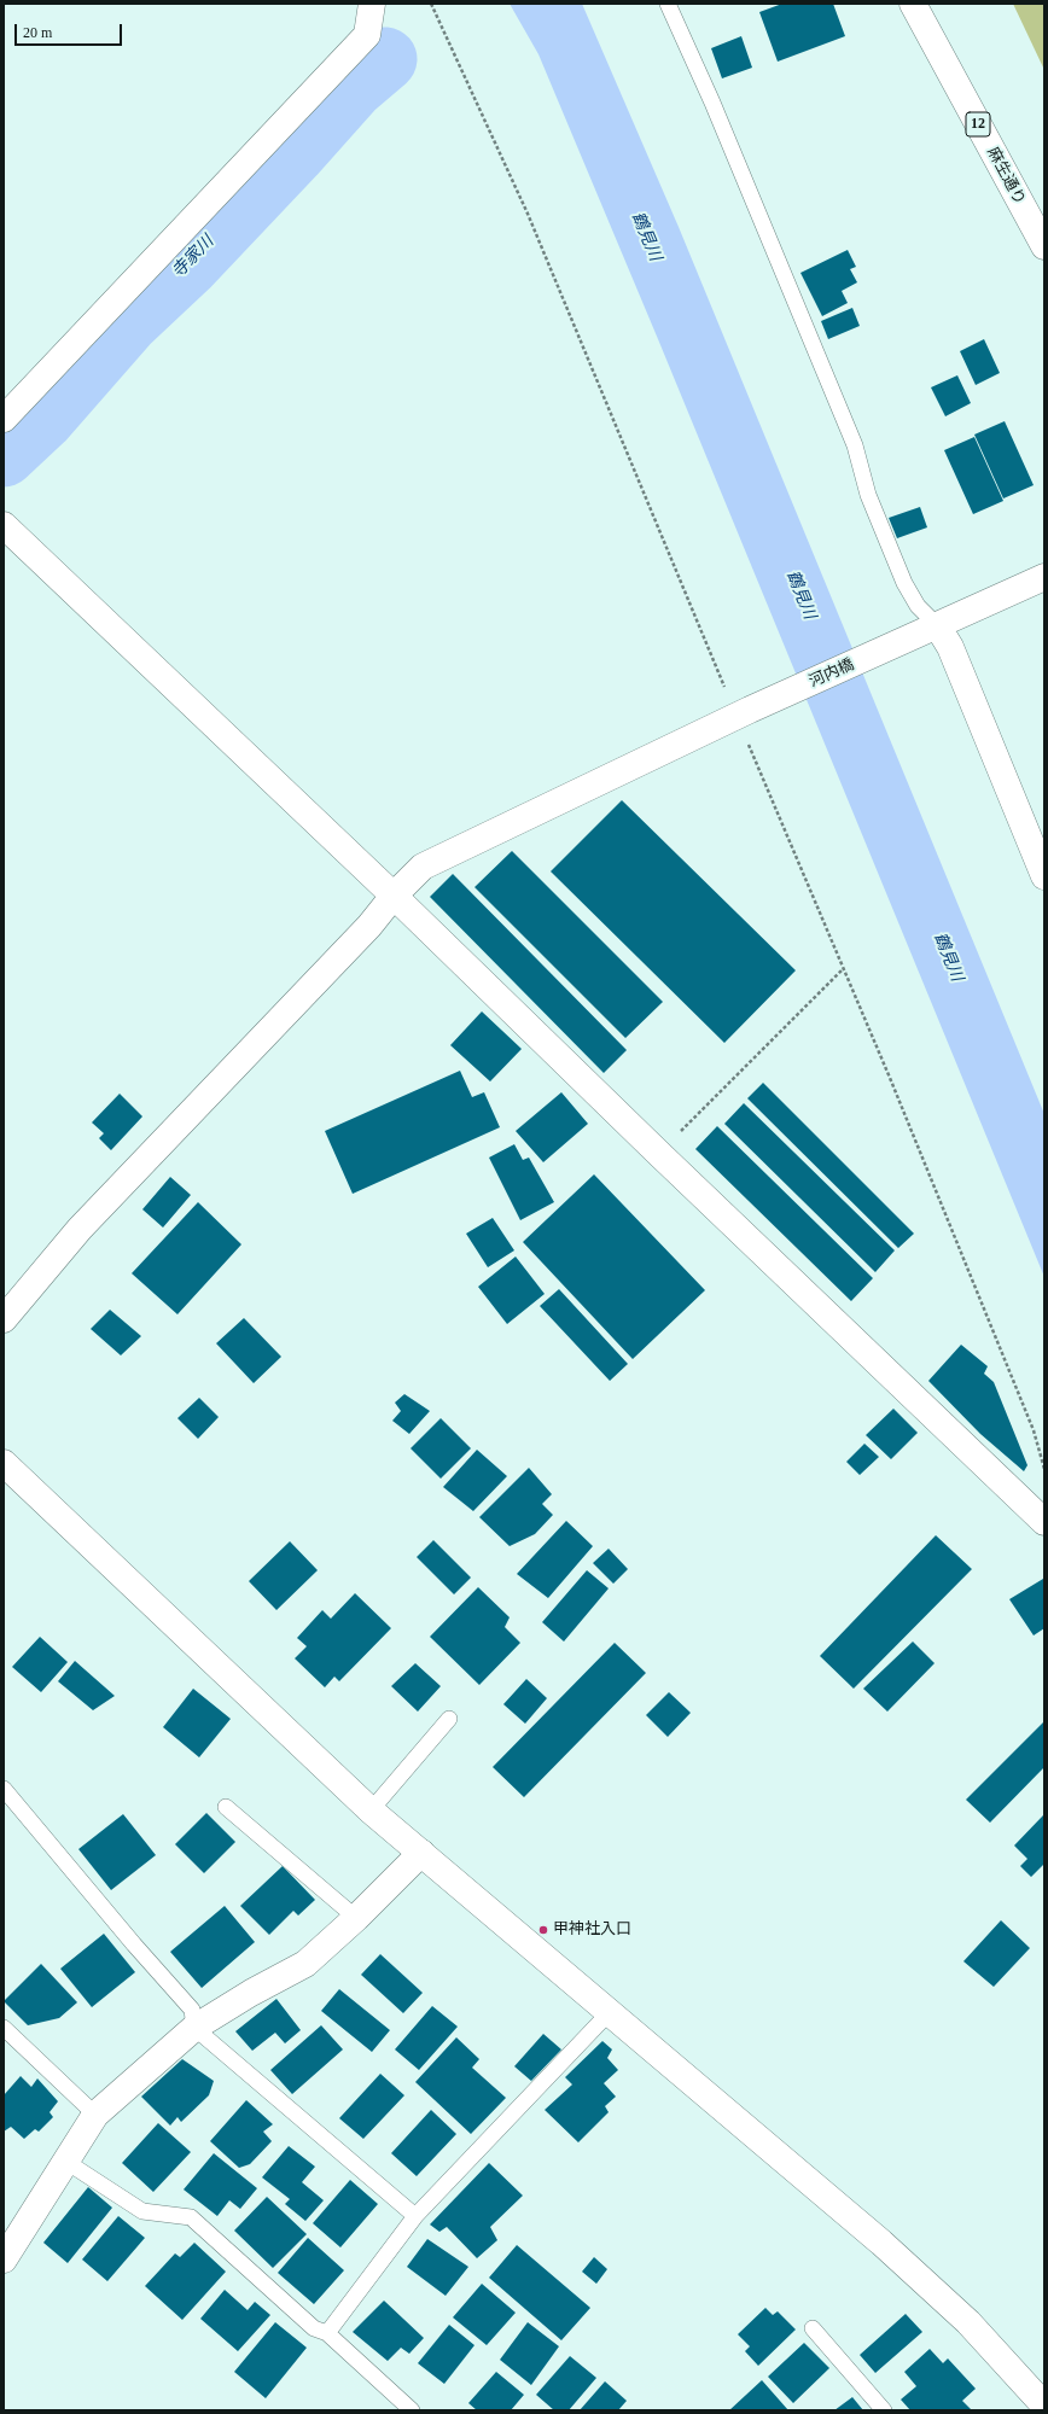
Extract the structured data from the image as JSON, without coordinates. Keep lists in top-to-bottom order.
{
  "streets": {
    "street": ["12", "麻生通り", "河内橋"]
  },
  "water": ["鶴見川", "寺家川"],
  "places": ["甲神社入口"],
  "scale_bar": "20 m"
}
